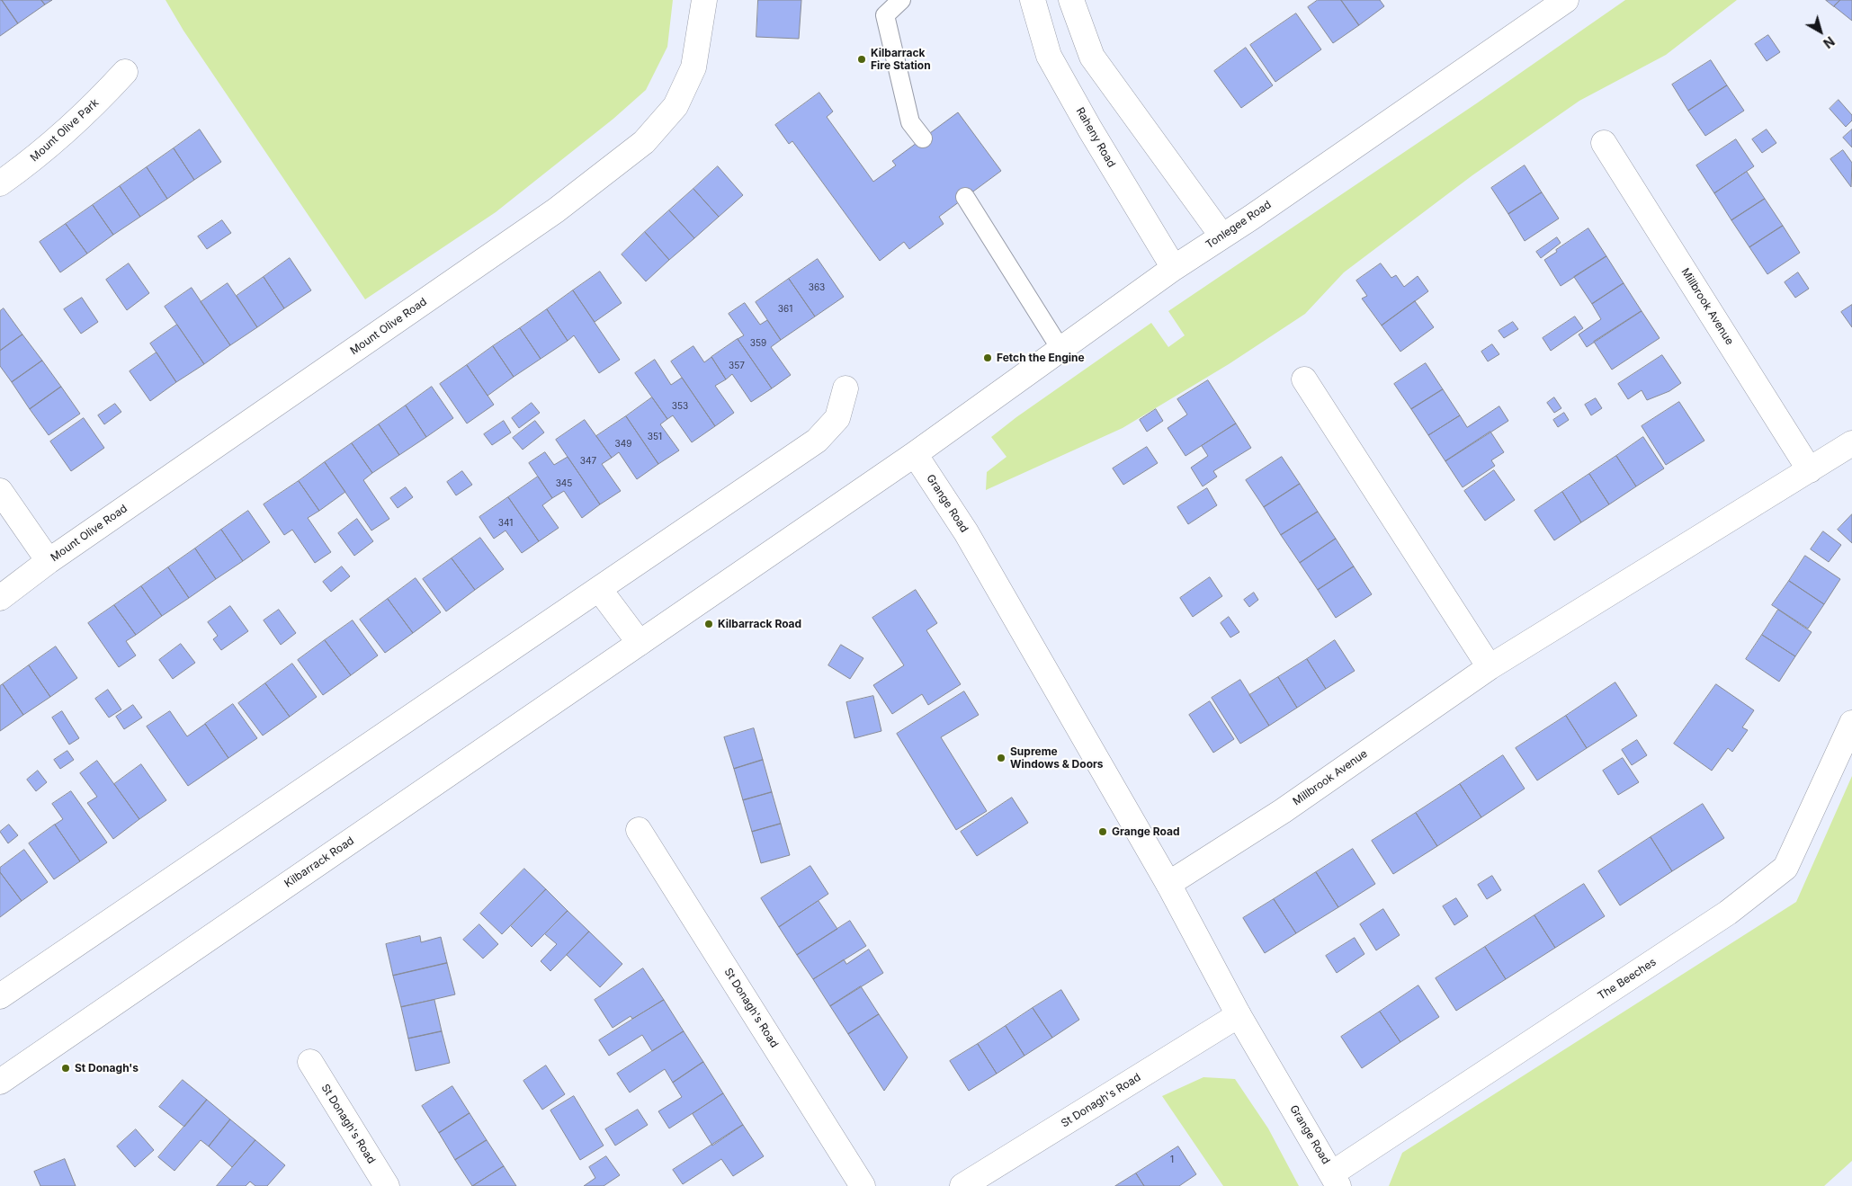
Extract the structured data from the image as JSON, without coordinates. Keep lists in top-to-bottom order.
{
  "streets": {
    "street": [
      "Mount Olive Park",
      "Raheny Road",
      "Tonlegee Road",
      "Millbrook Avenue",
      "Mount Olive Road",
      "Grange Road",
      "Kilbarrack Road",
      "The Beeches",
      "St Donagh's Road"
    ]
  },
  "crossings": [
    ["Raheny Road", "Tonlegee Road"],
    ["Tonlegee Road", "Grange Road"],
    ["Tonlegee Road", "Kilbarrack Road"],
    ["Millbrook Avenue", "Grange Road"],
    ["Grange Road", "Kilbarrack Road"],
    ["Grange Road", "The Beeches"],
    ["Grange Road", "St Donagh's Road"]
  ],
  "places": [
    "Kilbarrack Fire Station",
    "Fetch the Engine",
    "Kilbarrack Road",
    "Supreme Windows & Doors",
    "Grange Road",
    "St Donagh's"
  ],
  "house_numbers": [
    "363",
    "361",
    "359",
    "357",
    "353",
    "351",
    "349",
    "347",
    "345",
    "341",
    "1"
  ],
  "north": "bottom right"
}
